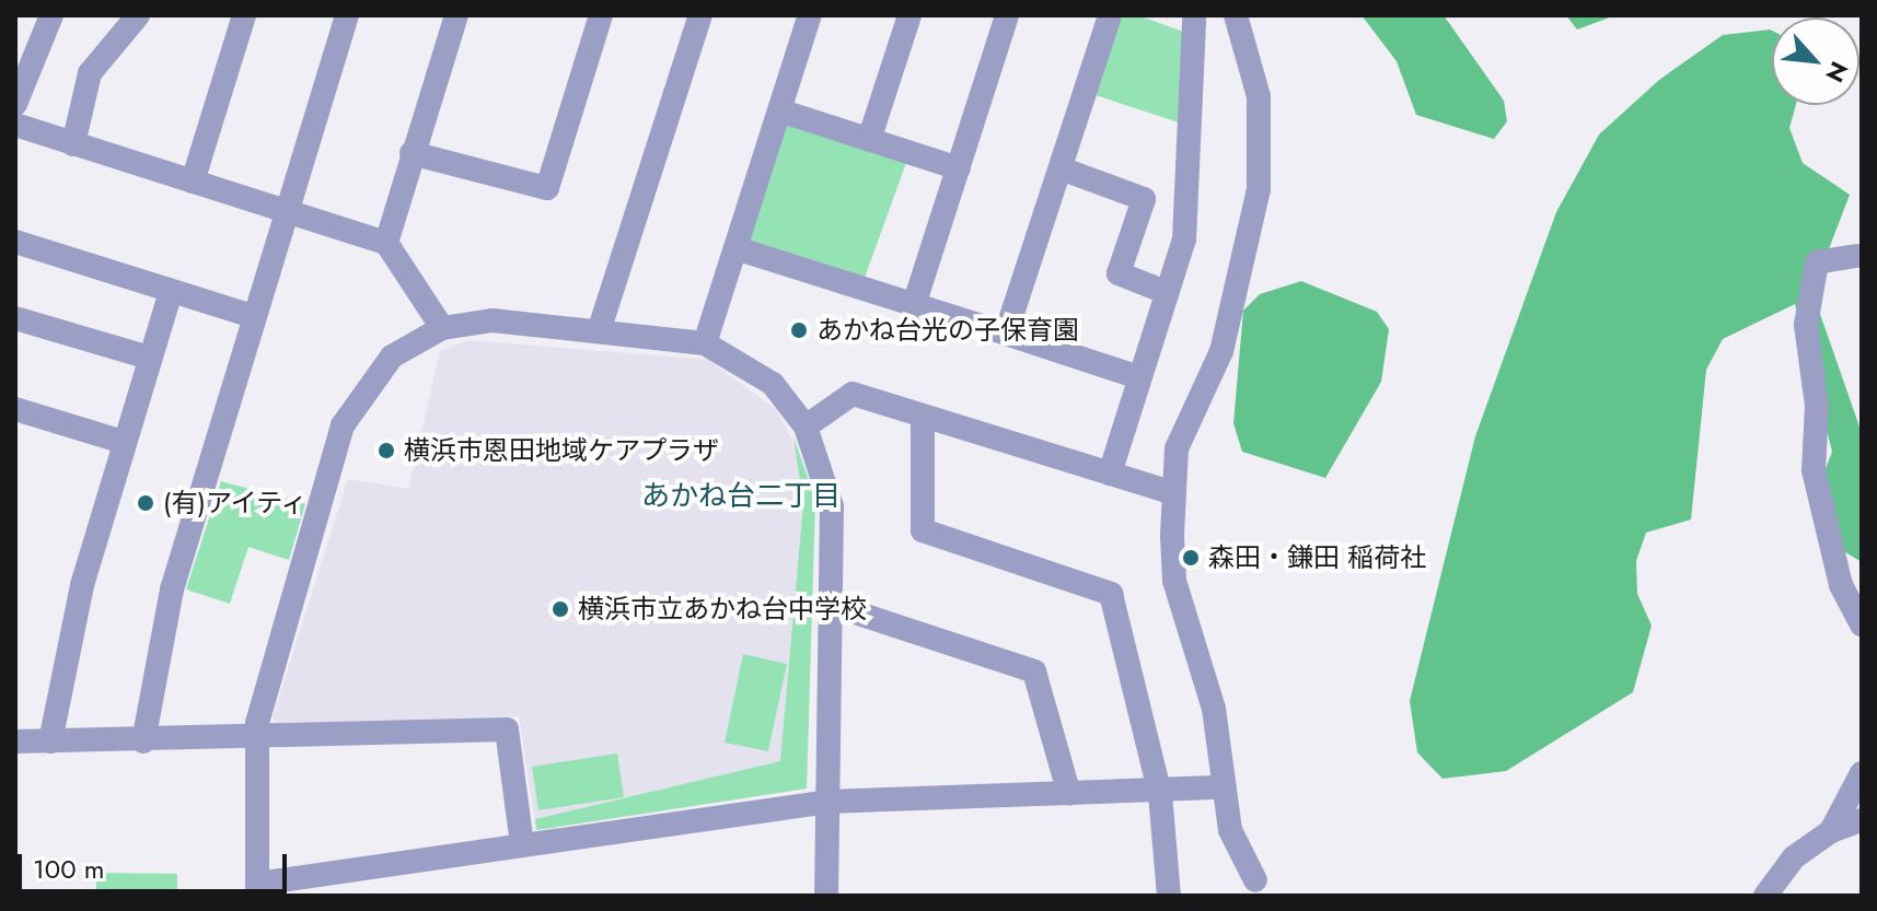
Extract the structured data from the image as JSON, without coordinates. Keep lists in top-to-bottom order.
{
  "districts": ["あかね台二丁目"],
  "places": [
    "あかね台光の子保育園",
    "横浜市恩田地域ケアプラザ",
    "(有)アイティ",
    "森田・鎌田 稲荷社",
    "横浜市立あかね台中学校"
  ],
  "scale_bar": "100 m",
  "north": "bottom right"
}
